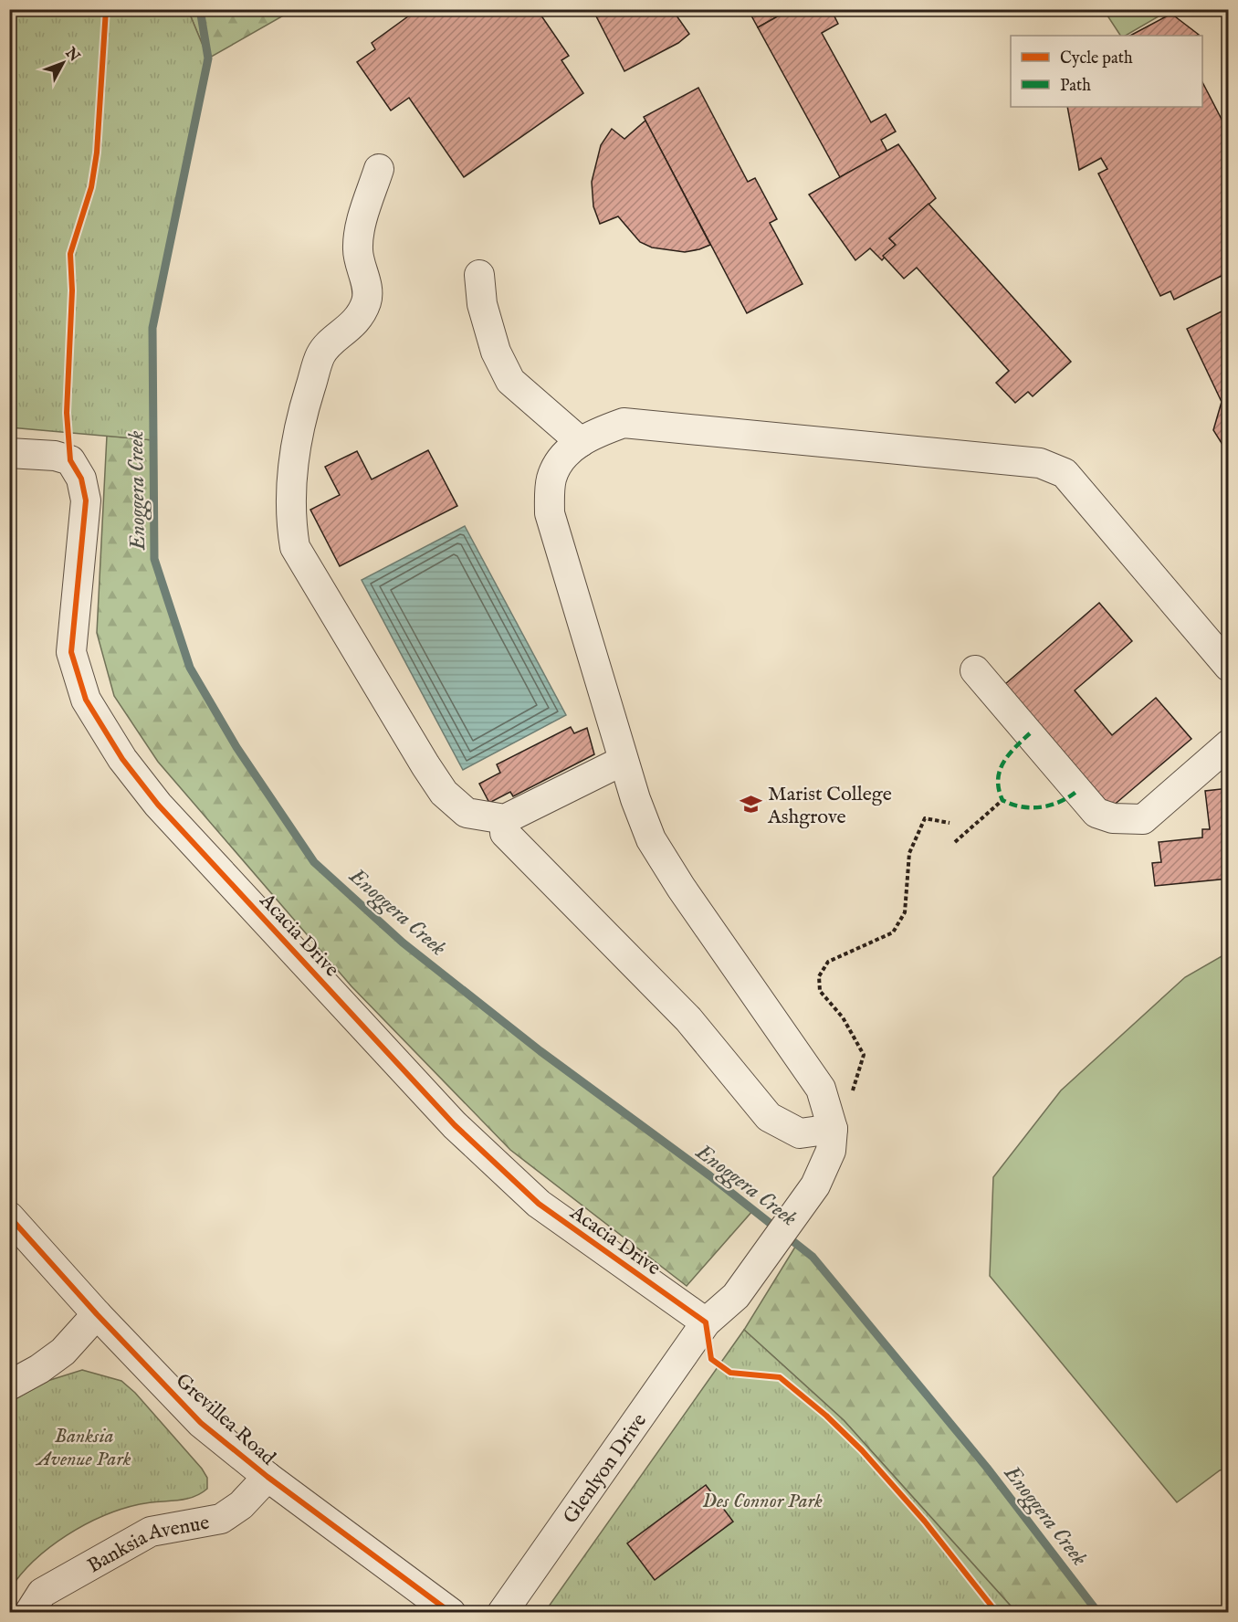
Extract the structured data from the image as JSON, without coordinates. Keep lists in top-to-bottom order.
{
  "streets": {
    "street": [
      "Acacia Drive",
      "Grevillea Road",
      "Glenlyon Drive",
      "Banksia Avenue"
    ]
  },
  "crossings": [
    ["Acacia Drive", "Glenlyon Drive"],
    ["Grevillea Road", "Banksia Avenue"]
  ],
  "water": ["Enoggera Creek"],
  "parks": ["Banksia Avenue Park", "Des Connor Park"],
  "places": {
    "school or university": ["Marist College Ashgrove"]
  },
  "legend": ["Cycle path", "Path"],
  "north": "top right"
}
